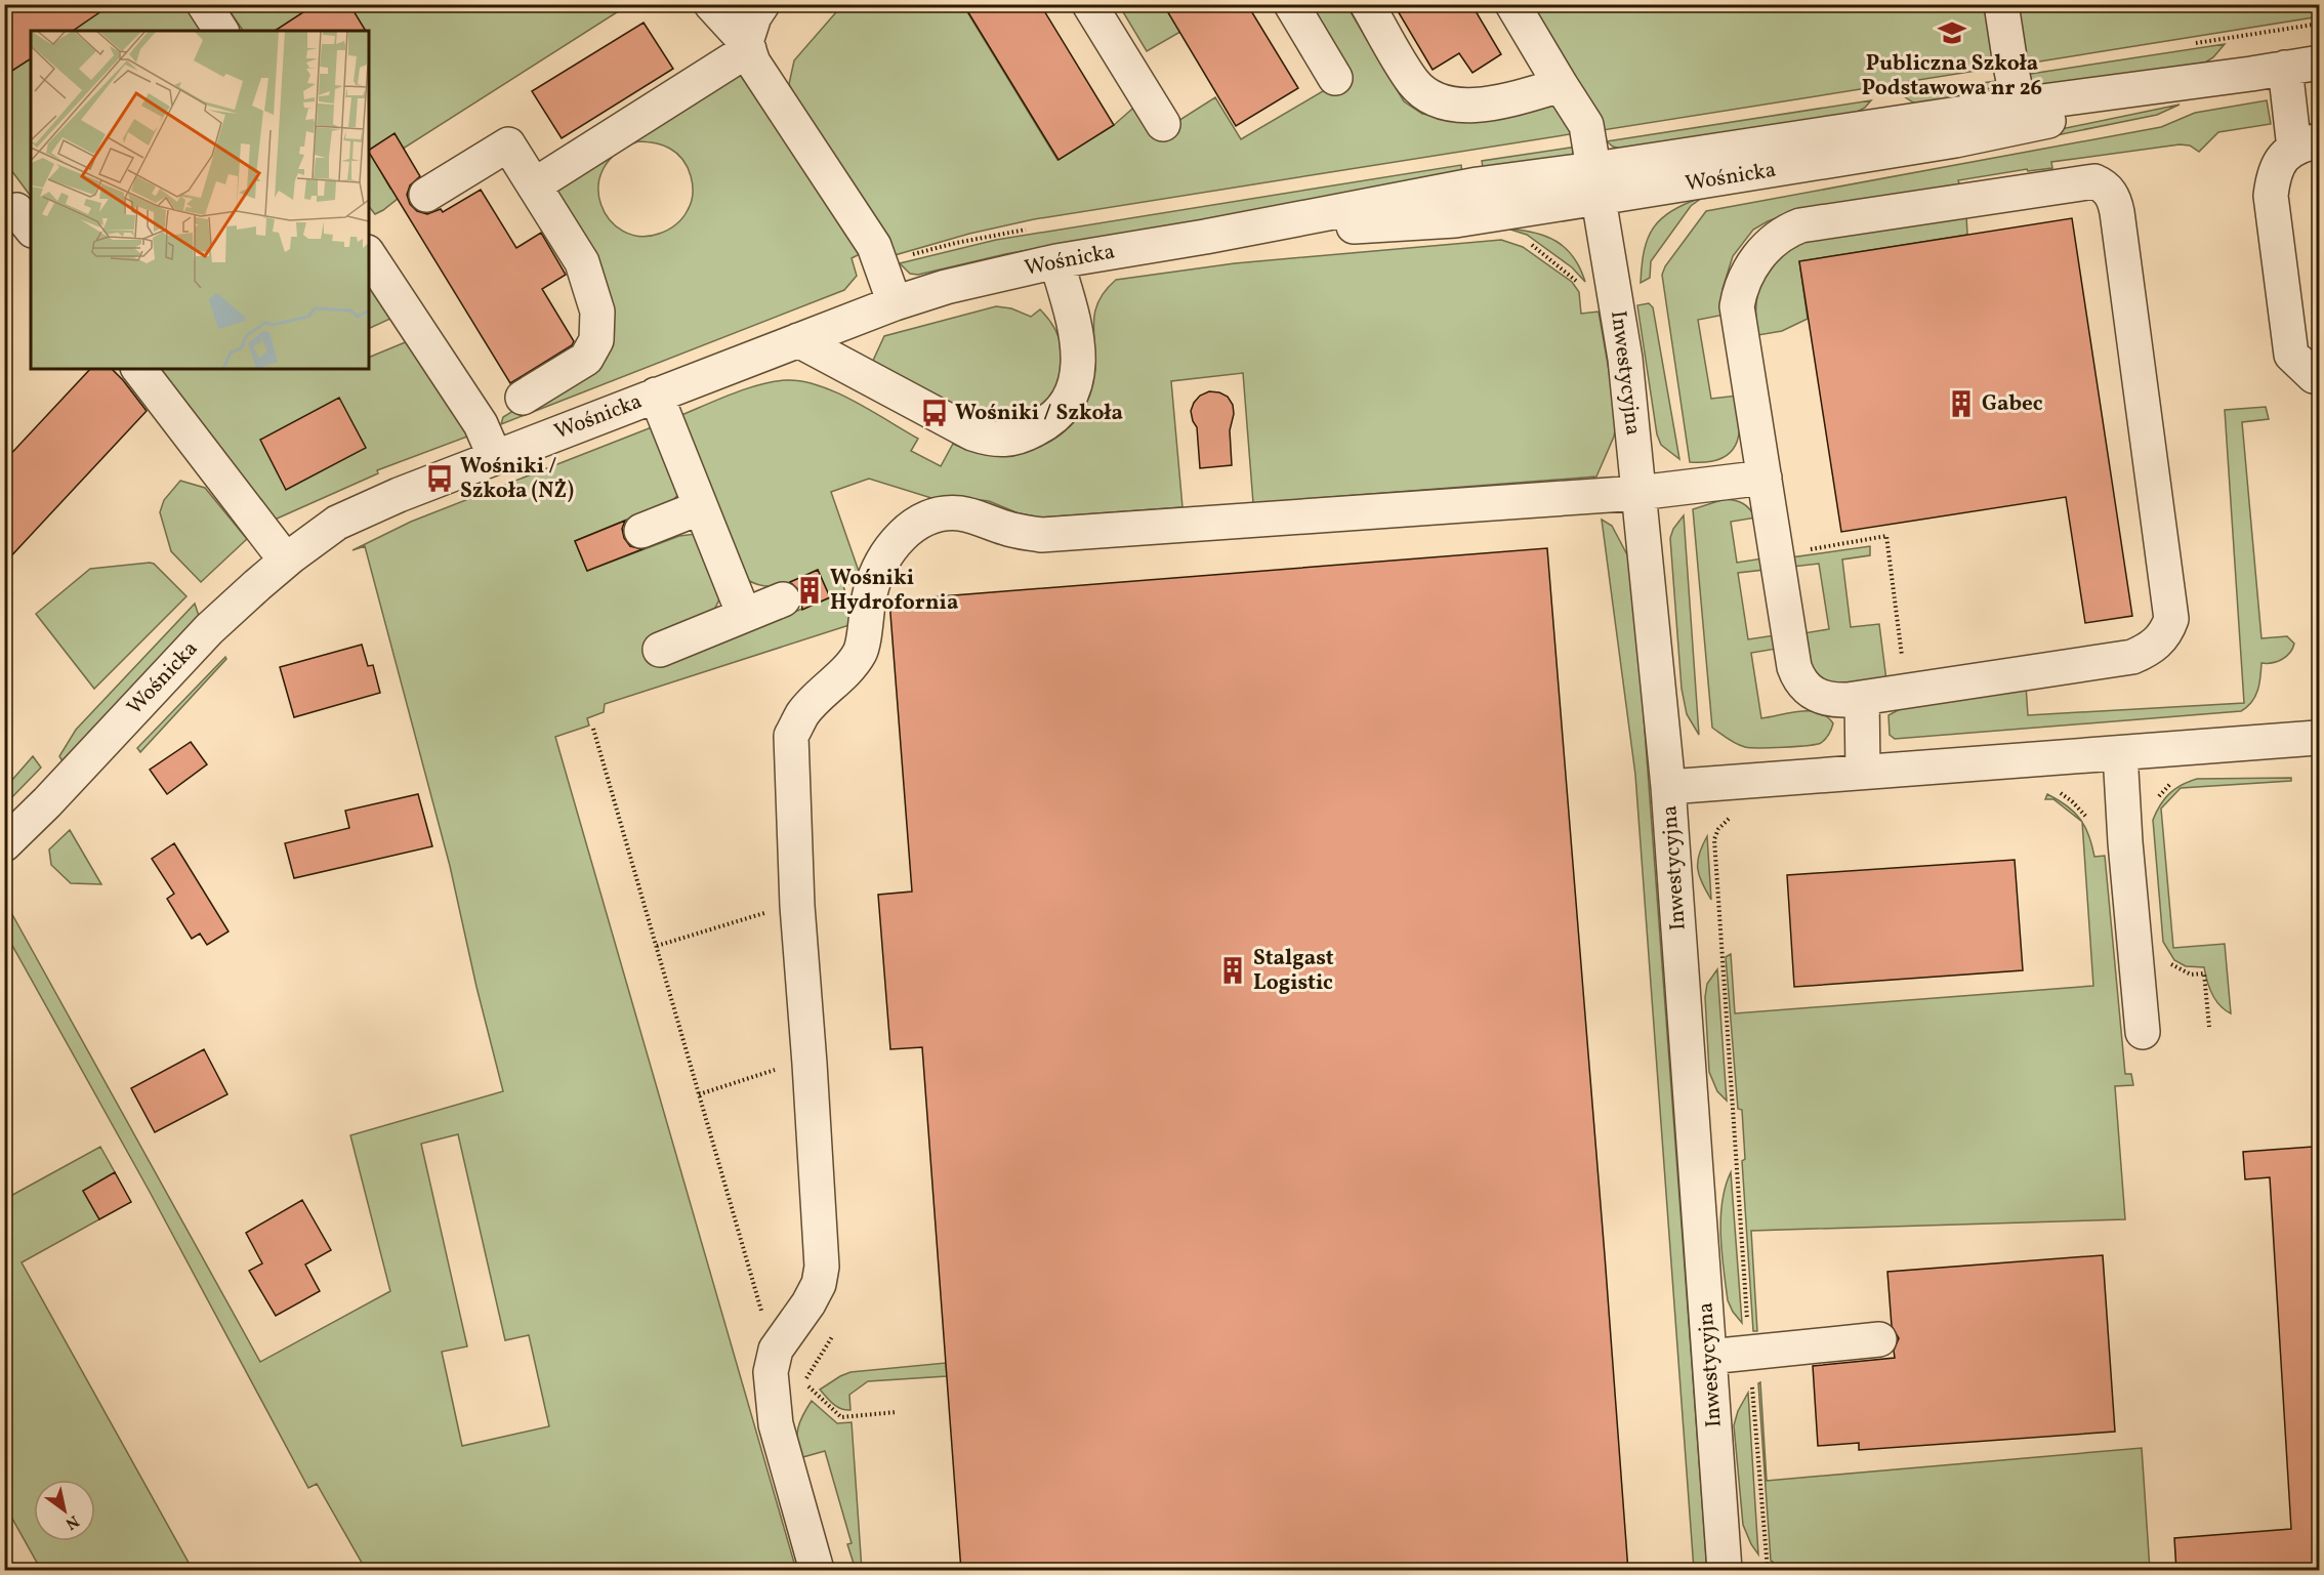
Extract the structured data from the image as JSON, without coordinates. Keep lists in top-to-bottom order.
{
  "streets": {
    "street": ["Wośnicka", "Inwestycyjna"]
  },
  "crossings": [
    ["Wośnicka", "Inwestycyjna"]
  ],
  "places": {
    "school or university": ["Publiczna Szkoła Podstawowa nr 26"],
    "building": ["Gabec", "Wośniki Hydrofornia", "Stalgast Logistic"],
    "bus stop": ["Wośniki / Szkoła", "Wośniki / Szkoła (NŻ)"]
  },
  "north": "bottom right"
}
